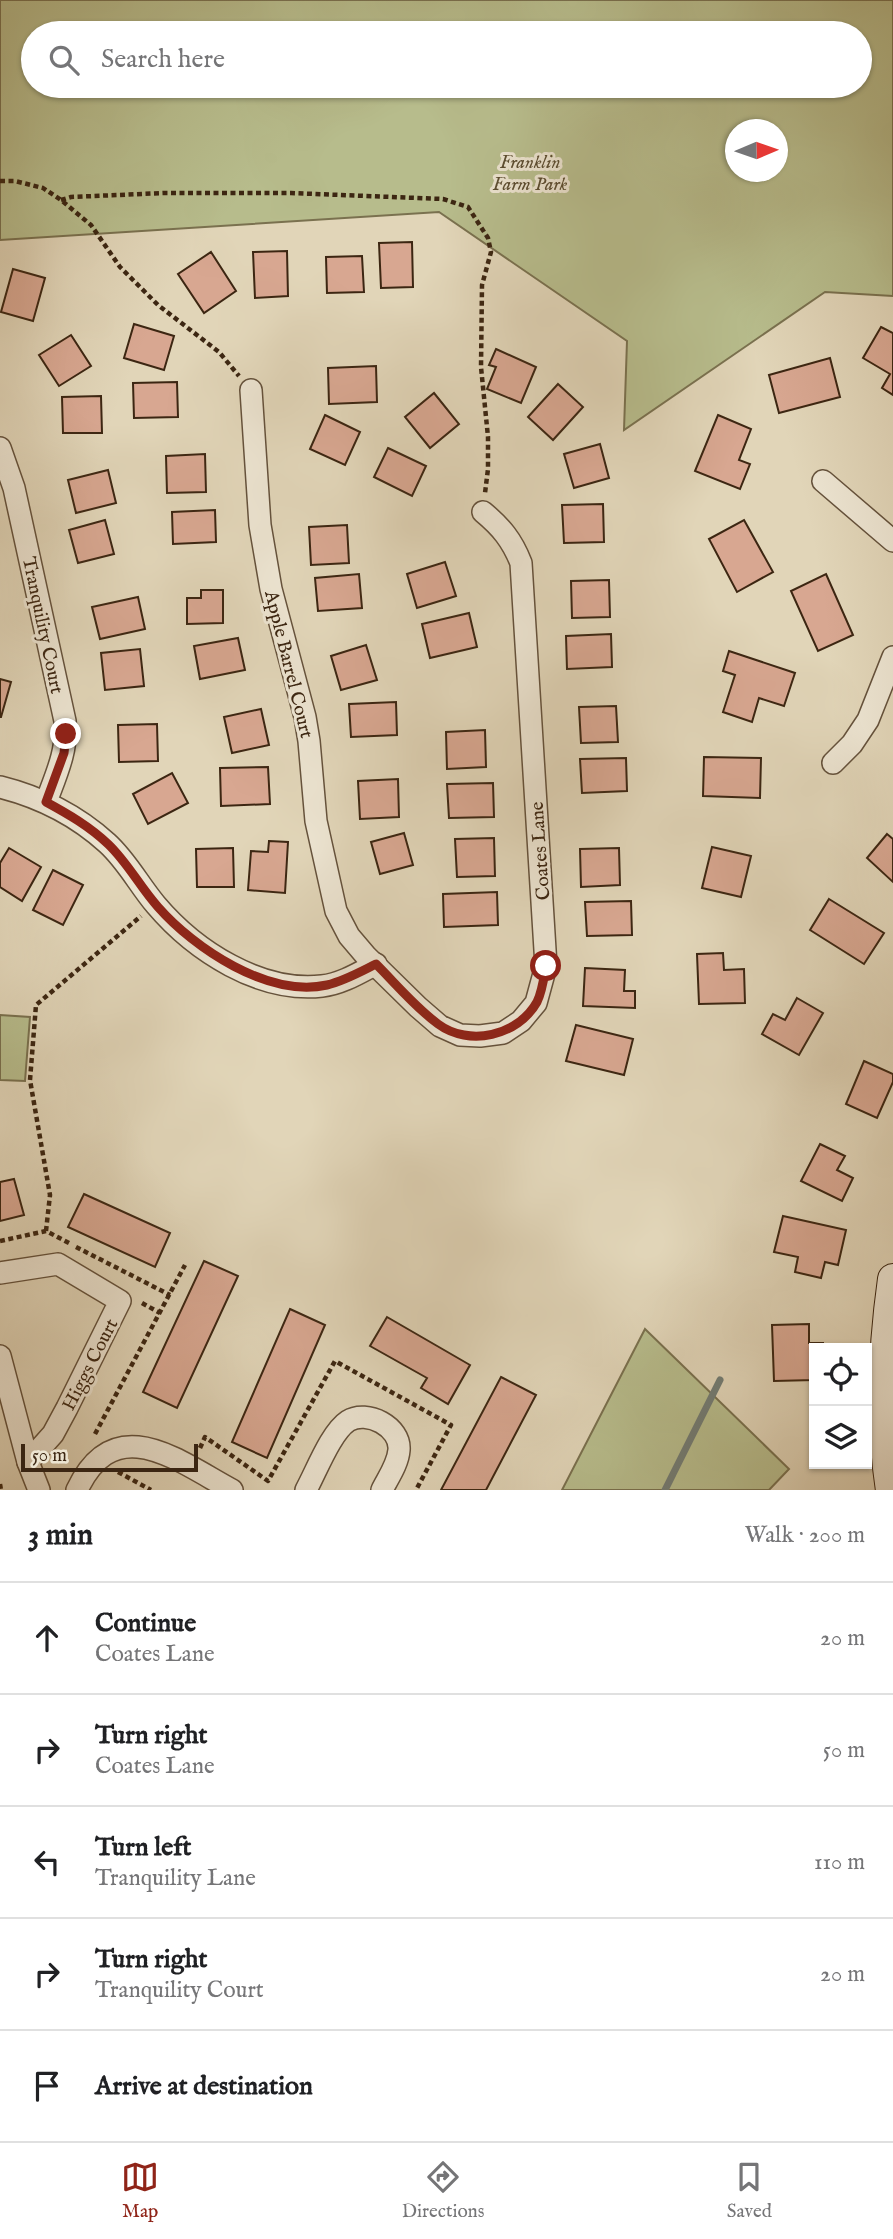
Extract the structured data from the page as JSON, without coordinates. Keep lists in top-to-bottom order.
{
  "streets": {
    "street": [
      "Tranquility Court",
      "Apple Barrel Court",
      "Coates Lane",
      "Higgs Court"
    ]
  },
  "crossings": [
    ["Apple Barrel Court", "Coates Lane"]
  ],
  "parks": ["Franklin Farm Park"],
  "scale_bar": "50 m",
  "north": "right",
  "page": {
    "search": "Search here",
    "scale": "50 m",
    "heading": ["3 min", "Walk · 200 m"],
    "list": [
      ["Continue", "Coates Lane", "20 m"],
      ["Turn right", "Coates Lane", "50 m"],
      ["Turn left", "Tranquility Lane", "110 m"],
      ["Turn right", "Tranquility Court", "20 m"],
      "Arrive at destination"
    ],
    "nav": ["Map", "Directions", "Saved"]
  }
}
